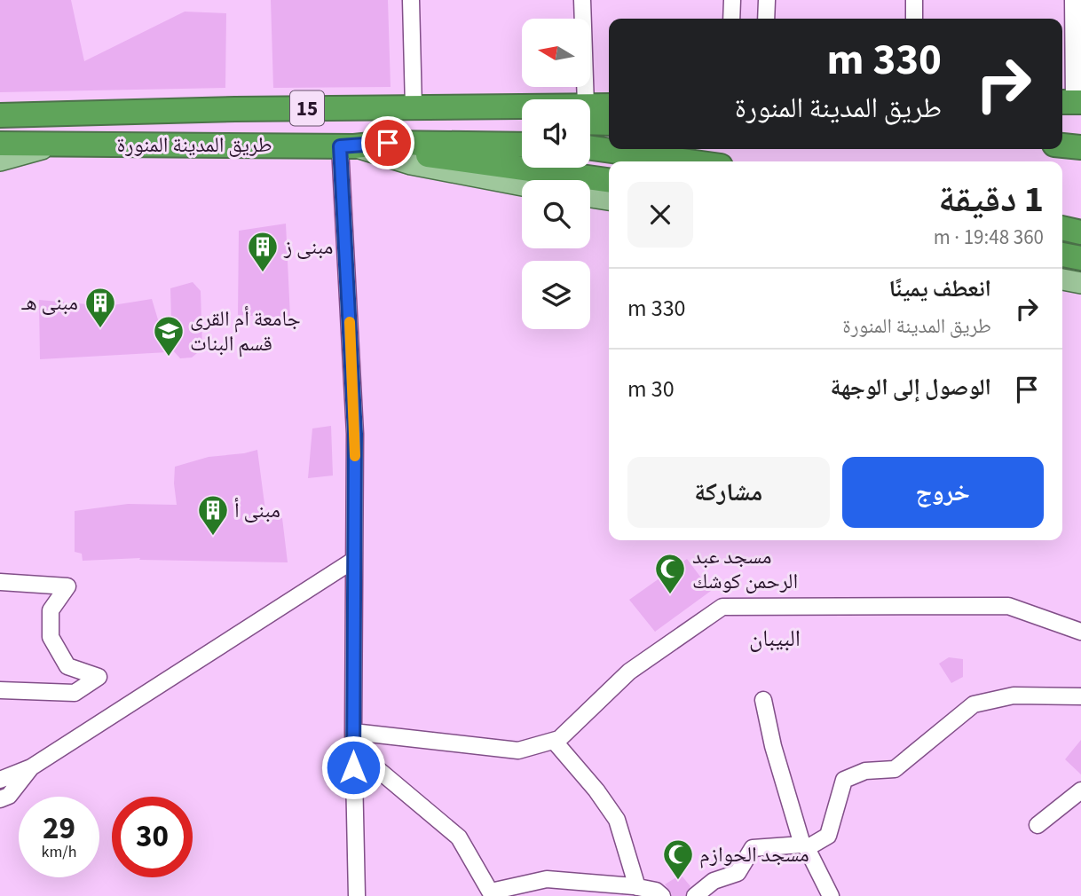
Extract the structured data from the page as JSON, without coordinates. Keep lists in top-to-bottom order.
{
  "streets": {
    "highway": ["15", "طريق المدينة المنورة"]
  },
  "districts": ["البيبان"],
  "places": {
    "building": ["مبنى ز", "مبنى هـ", "مبنى أ"],
    "school or university": ["جامعة أم القرى قسم البنات"],
    "mosque": ["مسجد عبد الرحمن كوشك", "مسجد الحوازم"]
  },
  "north": "left",
  "page": {
    "turn": ["330 m", "طريق المدينة المنورة"],
    "heading": ["1 دقيقة", "360 m · 19:48"],
    "list": [
      {
        "name": "انعطف يمينًا",
        "note": "طريق المدينة المنورة",
        "value": "330 m"
      },
      {
        "name": "الوصول إلى الوجهة",
        "value": "30 m"
      }
    ],
    "buttons": ["خروج", "مشاركة"],
    "speed": "29 km/h",
    "limit": "30"
  }
}
